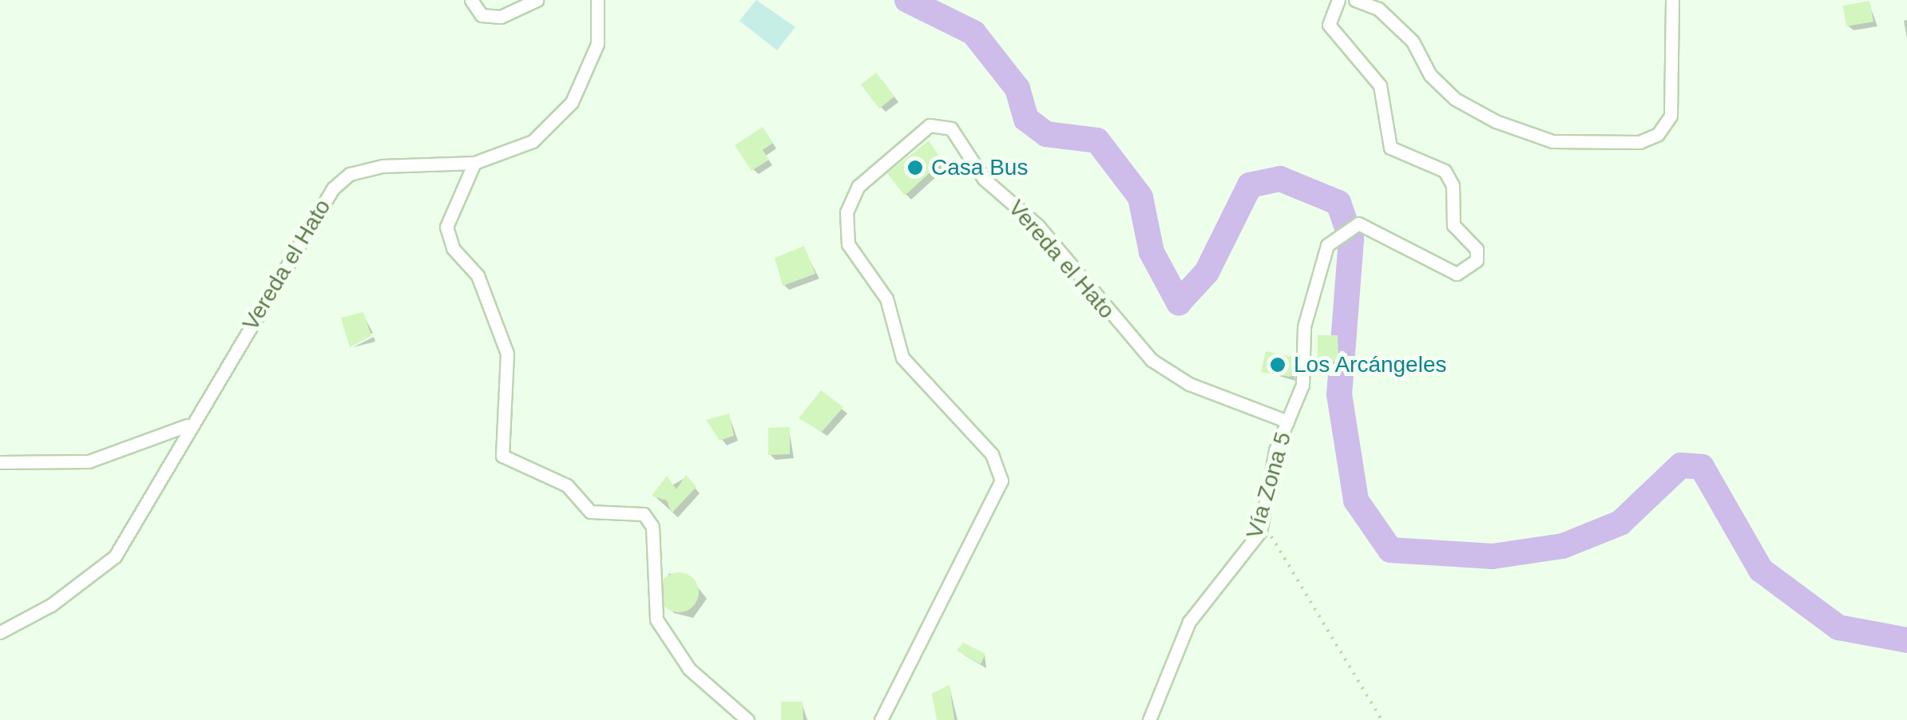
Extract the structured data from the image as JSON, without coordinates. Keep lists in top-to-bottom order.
{
  "streets": {
    "street": ["Vereda el Hato", "Vía Zona 5"]
  },
  "crossings": [
    ["Vereda el Hato", "Vía Zona 5"]
  ],
  "places": ["Casa Bus", "Los Arcángeles"]
}
